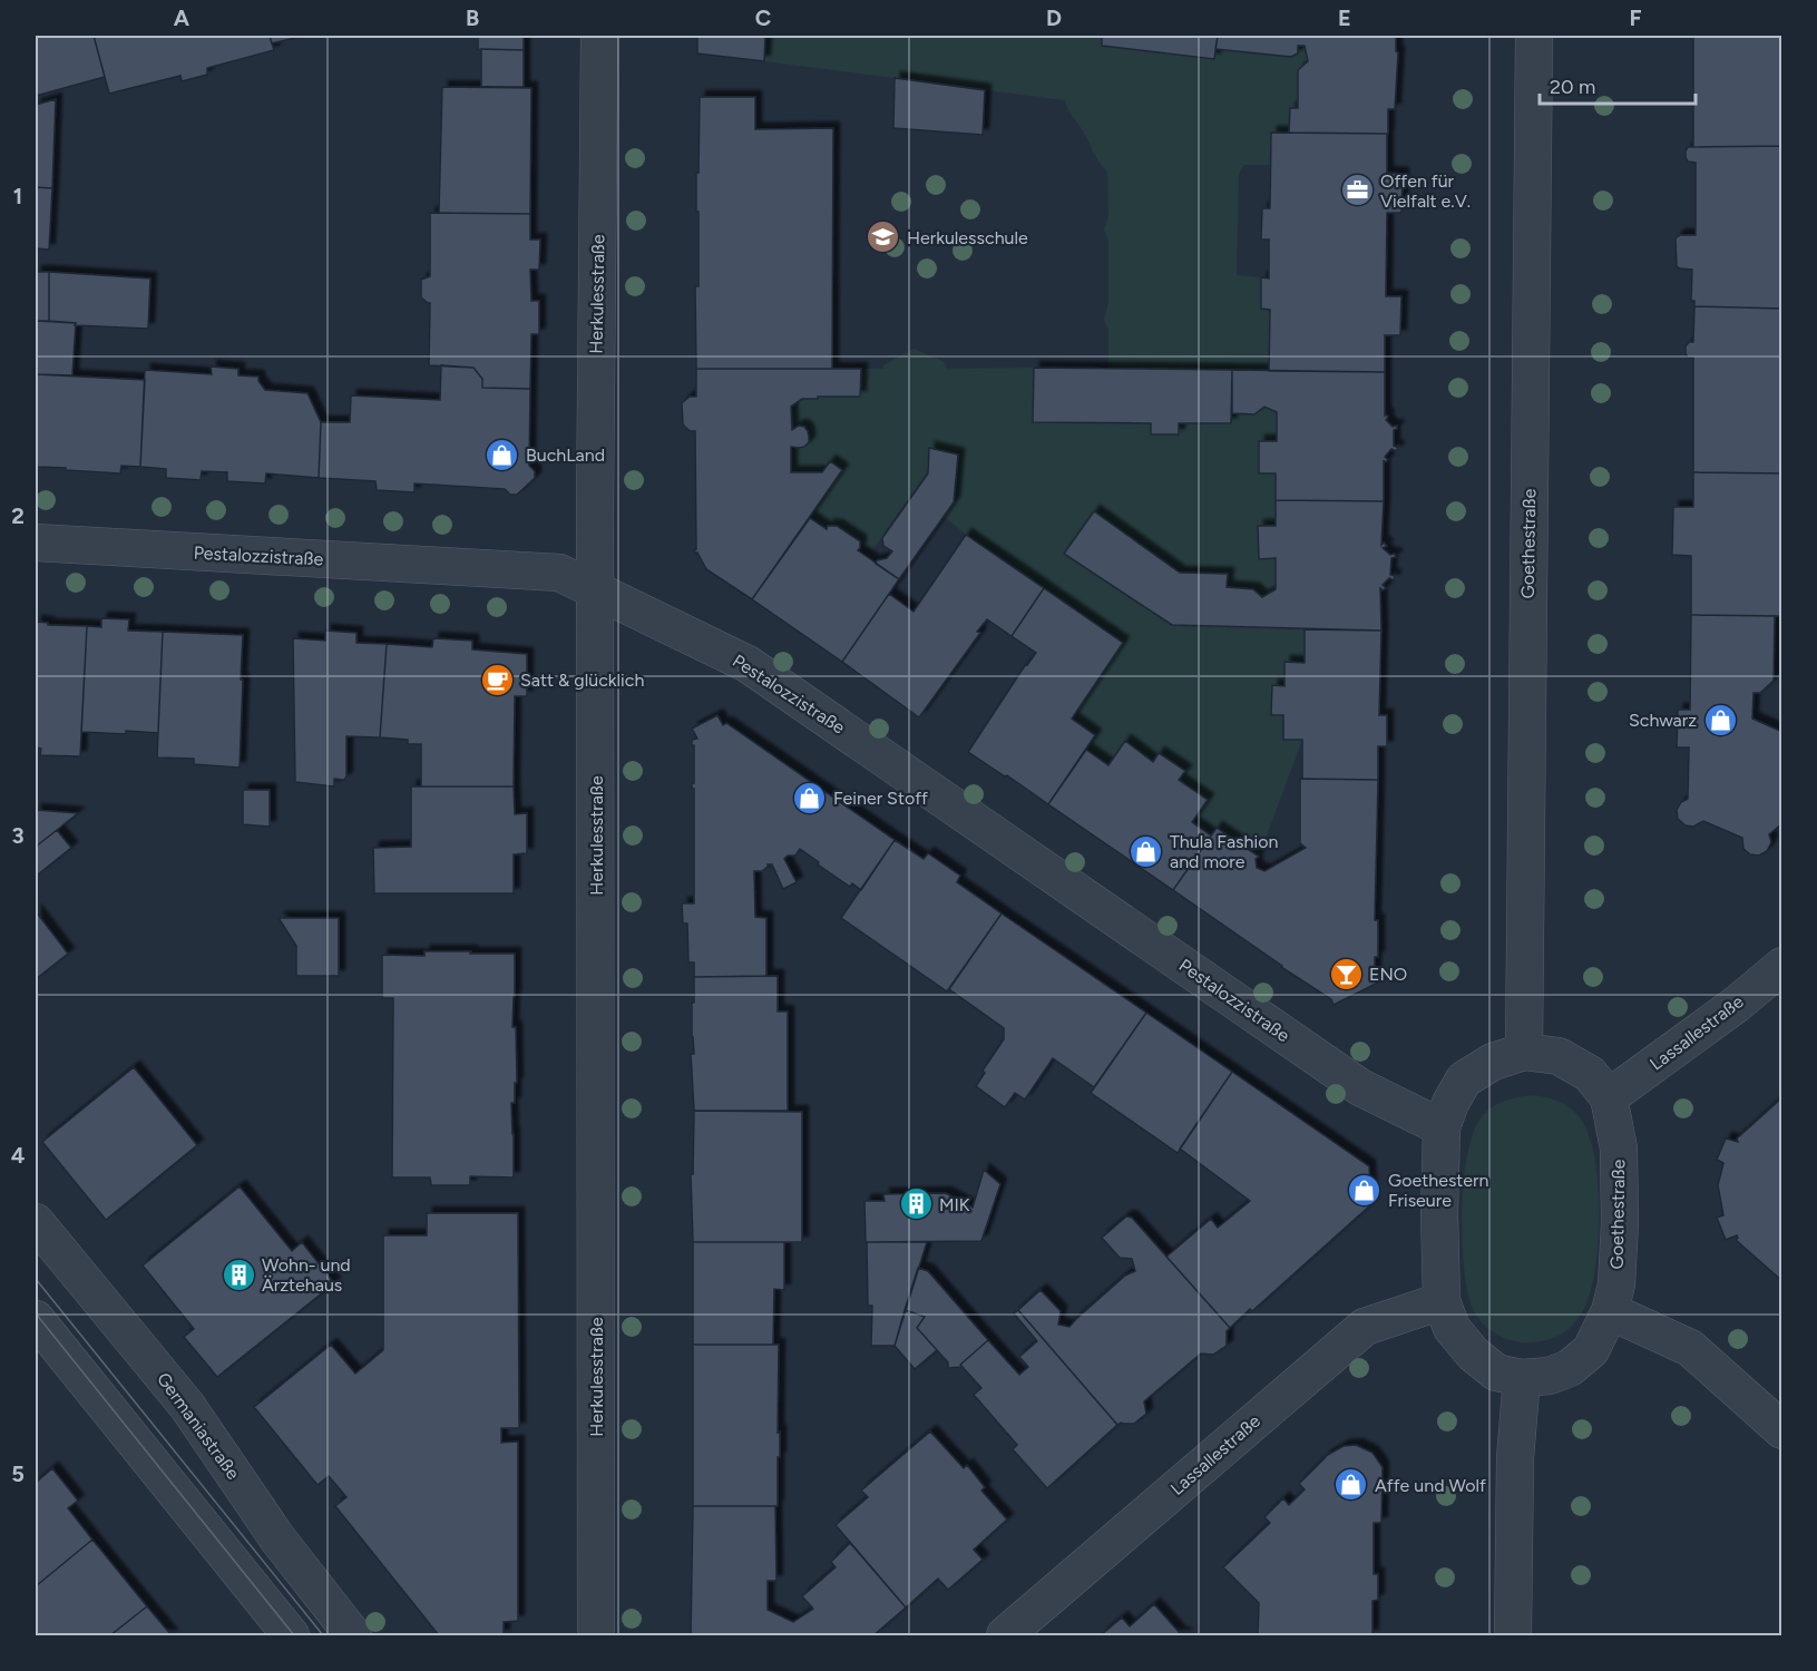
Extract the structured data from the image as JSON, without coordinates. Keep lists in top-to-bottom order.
{
  "streets": {
    "street": [
      "Herkulesstraße",
      "Goethestraße",
      "Pestalozzistraße",
      "Lassallestraße",
      "Germaniastraße"
    ]
  },
  "crossings": [
    ["Herkulesstraße", "Pestalozzistraße"],
    ["Goethestraße", "Pestalozzistraße"],
    ["Goethestraße", "Lassallestraße"]
  ],
  "places": {
    "office": ["Offen für Vielfalt e.V."],
    "school or university": ["Herkulesschule"],
    "shop": [
      "BuchLand",
      "Schwarz",
      "Feiner Stoff",
      "Thula Fashion and more",
      "Goethestern Friseure",
      "Affe und Wolf"
    ],
    "cafe": ["Satt & glücklich"],
    "bar": ["ENO"],
    "building": ["MIK", "Wohn- und Ärztehaus"]
  },
  "scale_bar": "20 m",
  "grid": {
    "columns": [
      "A",
      "B",
      "C",
      "D",
      "E",
      "F"
    ],
    "rows": [
      "1",
      "2",
      "3",
      "4",
      "5"
    ]
  }
}
